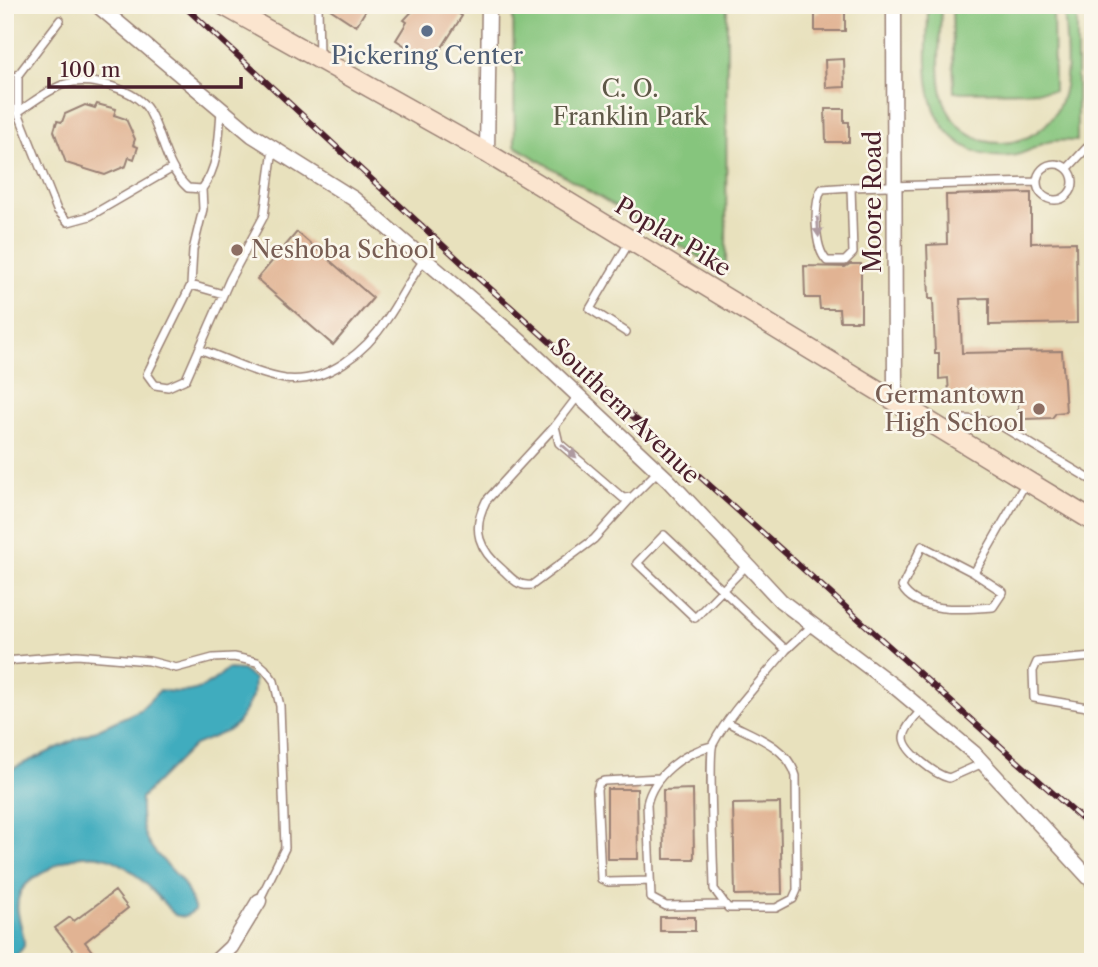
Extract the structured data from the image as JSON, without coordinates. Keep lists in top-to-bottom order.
{
  "streets": {
    "main road": ["Poplar Pike"],
    "street": ["Moore Road", "Southern Avenue"]
  },
  "crossings": [
    ["Moore Road", "Poplar Pike"]
  ],
  "parks": ["C. O. Franklin Park"],
  "places": ["Pickering Center", "Neshoba School", "Germantown High School"],
  "scale_bar": "100 m"
}
